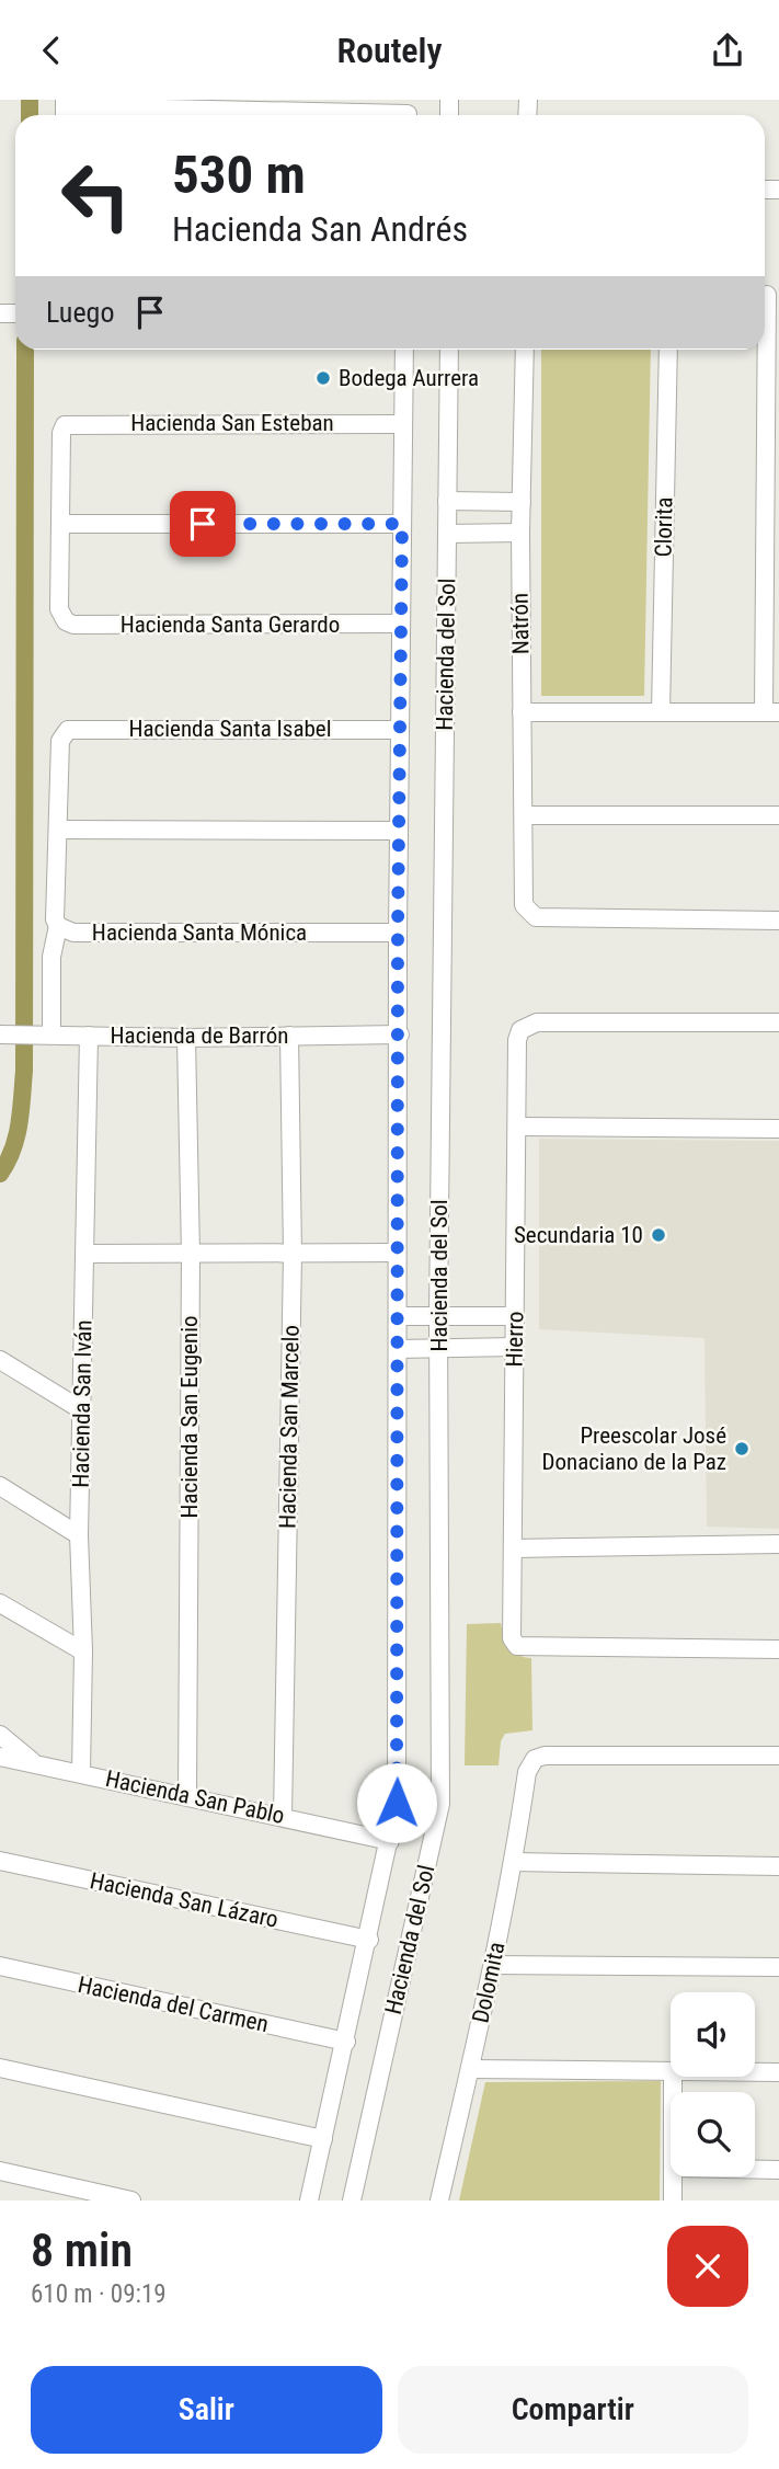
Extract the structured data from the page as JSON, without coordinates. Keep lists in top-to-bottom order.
{
  "streets": {
    "street": [
      "Hacienda San Esteban",
      "Clorita",
      "Natrón",
      "Hacienda Santa Gerardo",
      "Hacienda del Sol",
      "Hacienda Santa Isabel",
      "Hacienda Santa Mónica",
      "Hacienda de Barrón",
      "Hierro",
      "Hacienda San Iván",
      "Hacienda San Eugenio",
      "Hacienda San Marcelo",
      "Hacienda San Pablo",
      "Hacienda San Lázaro",
      "Dolomita",
      "Hacienda del Carmen"
    ]
  },
  "crossings": [
    ["Hacienda San Esteban", "Hacienda Santa Gerardo"],
    ["Hacienda San Esteban", "Hacienda del Sol"],
    ["Hacienda Santa Gerardo", "Hacienda del Sol"],
    ["Hacienda del Sol", "Hacienda Santa Isabel"],
    ["Hacienda del Sol", "Hacienda Santa Mónica"],
    ["Hacienda del Sol", "Hacienda de Barrón"],
    ["Hacienda del Sol", "Hacienda San Pablo"],
    ["Hacienda del Sol", "Hacienda San Lázaro"],
    ["Hacienda del Sol", "Hacienda del Carmen"],
    ["Hacienda Santa Isabel", "Hacienda Santa Mónica"],
    ["Hacienda de Barrón", "Hacienda San Iván"],
    ["Hacienda de Barrón", "Hacienda San Eugenio"],
    ["Hacienda de Barrón", "Hacienda San Marcelo"],
    ["Hacienda San Iván", "Hacienda San Pablo"],
    ["Hacienda San Eugenio", "Hacienda San Pablo"],
    ["Hacienda San Marcelo", "Hacienda San Pablo"]
  ],
  "places": ["Bodega Aurrera", "Secundaria 10", "Preescolar José Donaciano de la Paz"],
  "page": {
    "header": "Routely",
    "turn": ["530 m", "Hacienda San Andrés"],
    "then": "Luego",
    "heading": ["8 min", "610 m · 09:19"],
    "buttons": ["Salir", "Compartir"]
  }
}
